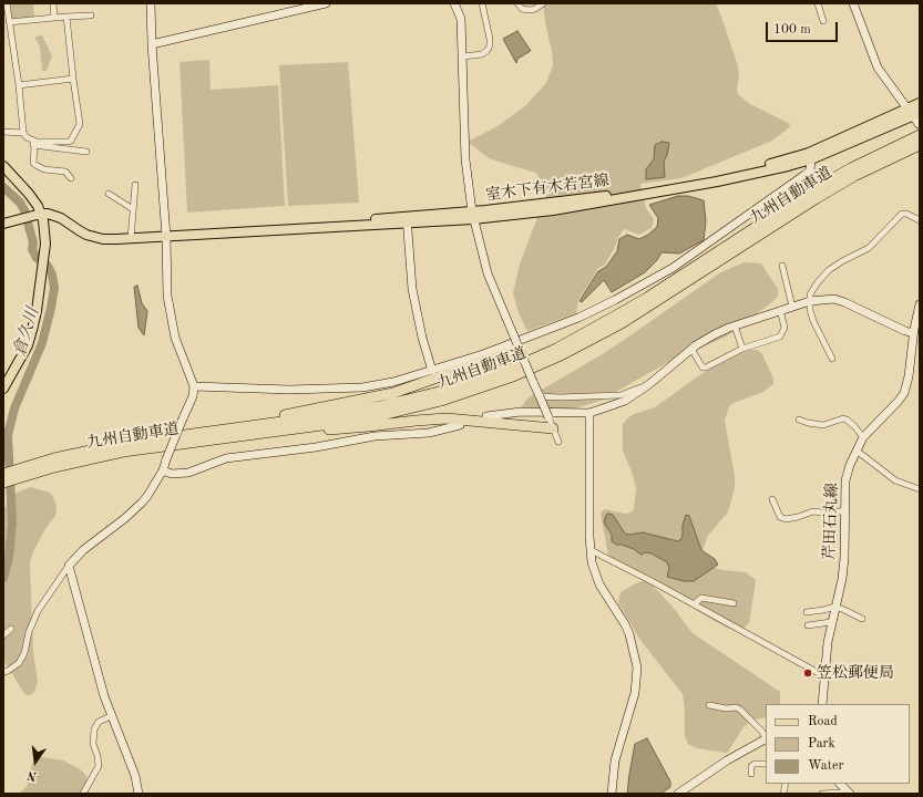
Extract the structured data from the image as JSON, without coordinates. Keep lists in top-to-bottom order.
{
  "streets": {
    "highway": ["九州自動車道"],
    "main road": ["室木下有木若宮線"],
    "street": ["芹田石丸線"]
  },
  "water": ["倉久川"],
  "places": ["笠松郵便局"],
  "legend": ["Road", "Park", "Water"],
  "scale_bar": "100 m",
  "north": "bottom"
}
